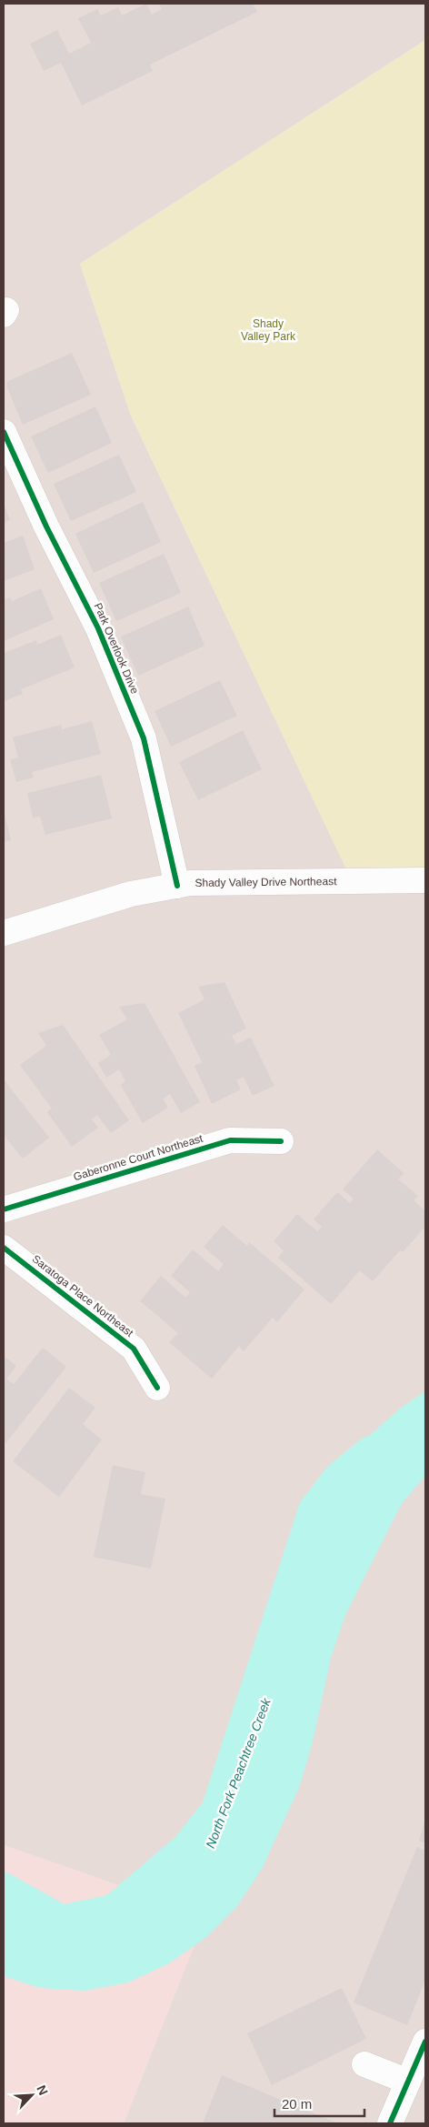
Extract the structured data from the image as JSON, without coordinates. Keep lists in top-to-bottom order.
{
  "streets": {
    "street": [
      "Park Overlook Drive",
      "Shady Valley Drive Northeast",
      "Gaberonne Court Northeast",
      "Saratoga Place Northeast"
    ]
  },
  "crossings": [
    ["Park Overlook Drive", "Shady Valley Drive Northeast"]
  ],
  "water": ["North Fork Peachtree Creek"],
  "parks": ["Shady Valley Park"],
  "scale_bar": "20 m",
  "north": "top right"
}
